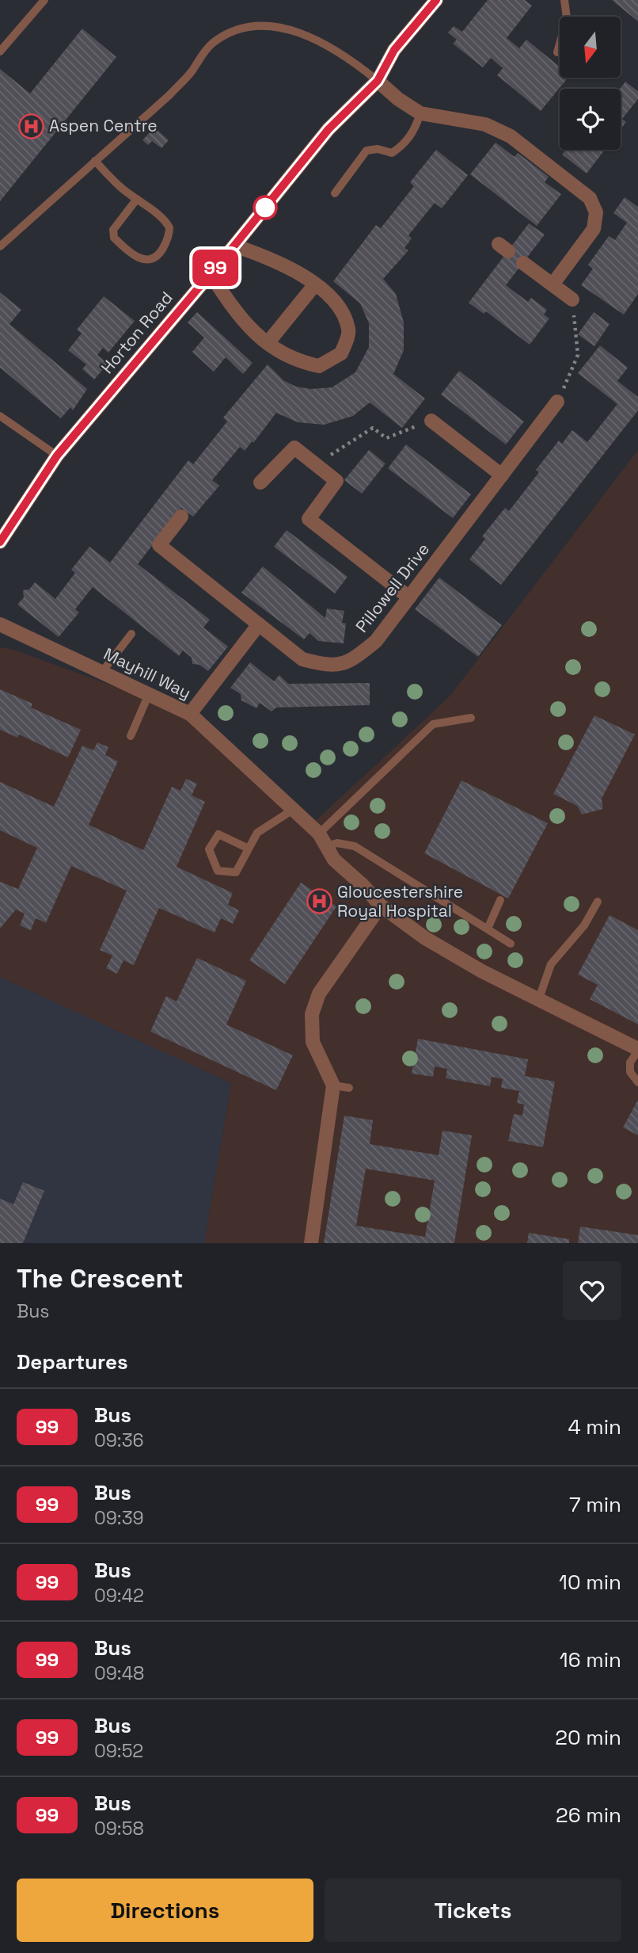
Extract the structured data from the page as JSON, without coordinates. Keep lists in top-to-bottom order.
{
  "streets": {
    "street": ["Horton Road", "Pillowell Drive", "Mayhill Way"]
  },
  "places": {
    "hospital": ["Aspen Centre", "Gloucestershire Royal Hospital"]
  },
  "lines": ["bus line 99"],
  "north": "bottom",
  "page": {
    "on_map": "99",
    "heading": [
      ["The Crescent", "Bus"],
      "Departures"
    ],
    "list": [
      {
        "mark": "99",
        "name": "Bus",
        "note": "09:36",
        "value": "4 min"
      },
      {
        "mark": "99",
        "name": "Bus",
        "note": "09:39",
        "value": "7 min"
      },
      {
        "mark": "99",
        "name": "Bus",
        "note": "09:42",
        "value": "10 min"
      },
      {
        "mark": "99",
        "name": "Bus",
        "note": "09:48",
        "value": "16 min"
      },
      {
        "mark": "99",
        "name": "Bus",
        "note": "09:52",
        "value": "20 min"
      },
      {
        "mark": "99",
        "name": "Bus",
        "note": "09:58",
        "value": "26 min"
      }
    ],
    "buttons": ["Directions", "Tickets"]
  }
}
